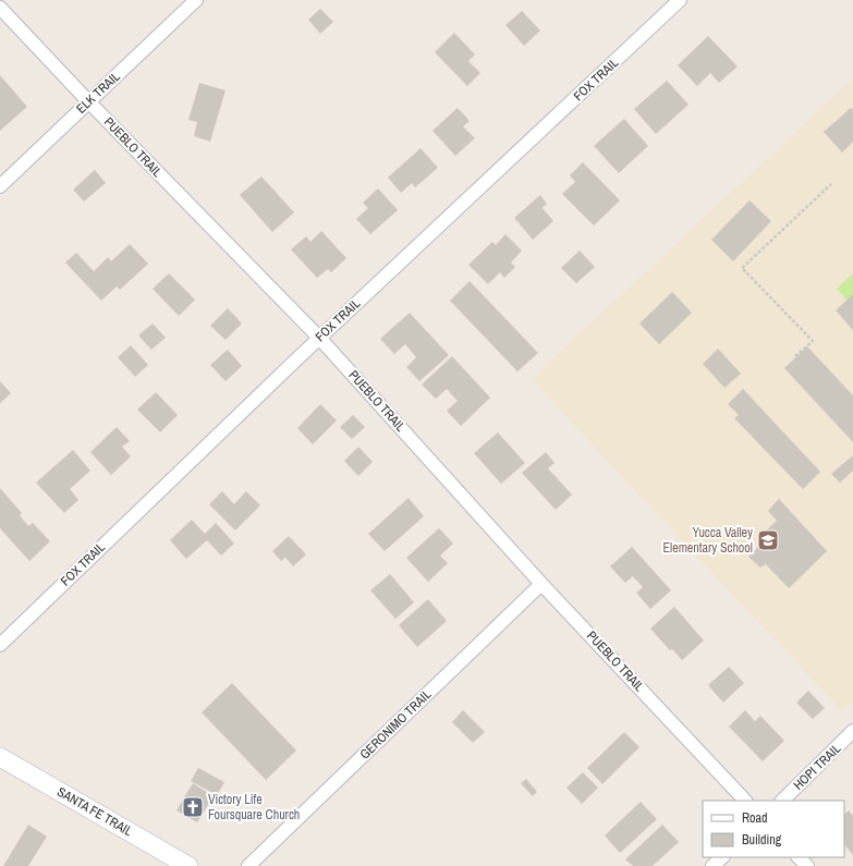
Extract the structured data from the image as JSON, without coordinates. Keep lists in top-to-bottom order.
{
  "streets": {
    "street": [
      "FOX TRAIL",
      "ELK TRAIL",
      "PUEBLO TRAIL",
      "GERONIMO TRAIL",
      "HOPI TRAIL",
      "SANTA FE TRAIL"
    ]
  },
  "crossings": [
    ["FOX TRAIL", "PUEBLO TRAIL"],
    ["ELK TRAIL", "PUEBLO TRAIL"],
    ["PUEBLO TRAIL", "GERONIMO TRAIL"]
  ],
  "places": {
    "school or university": ["Yucca Valley Elementary School"],
    "church": ["Victory Life Foursquare Church"]
  },
  "legend": ["Road", "Building"]
}
